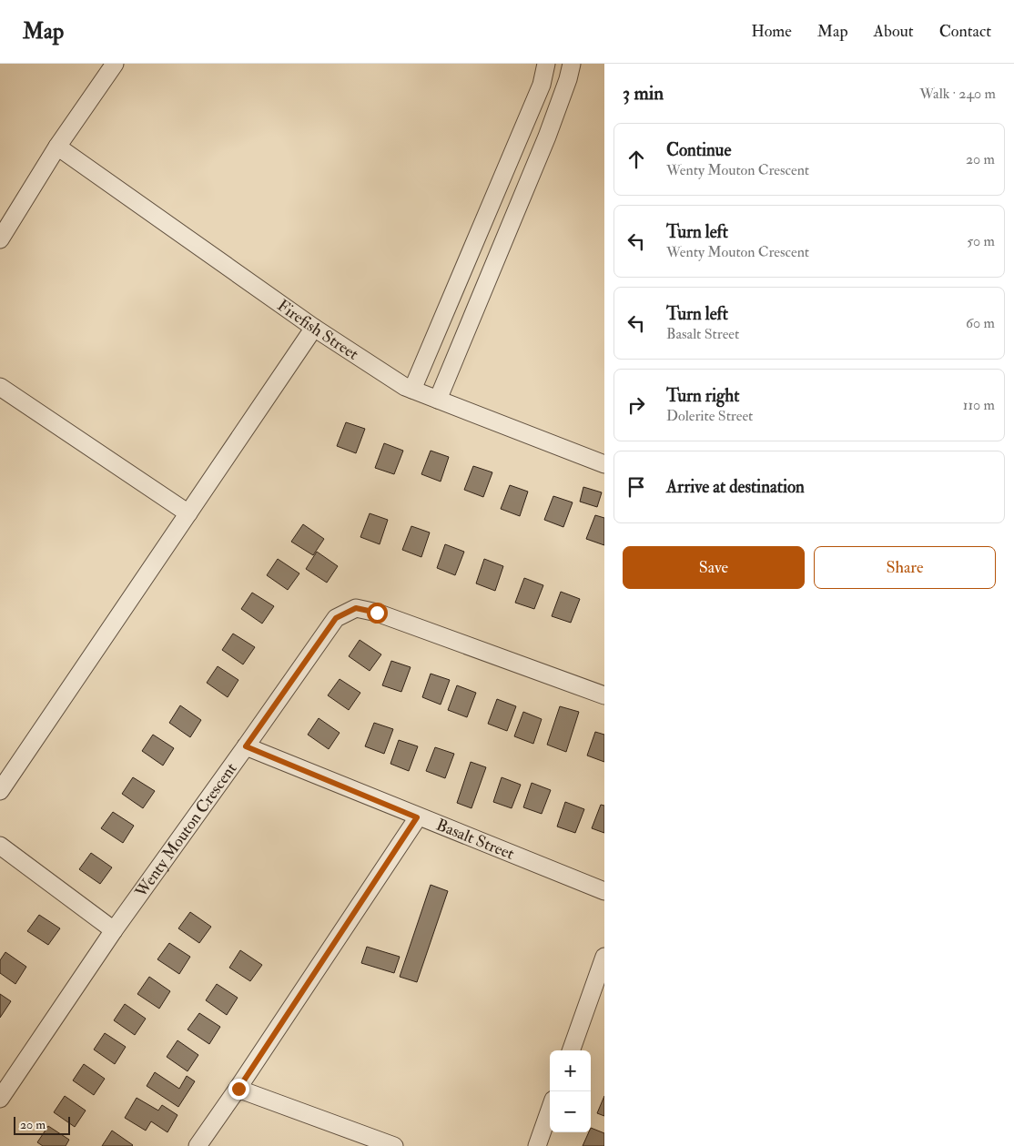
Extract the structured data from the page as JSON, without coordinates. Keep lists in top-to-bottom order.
{
  "streets": {
    "street": ["Firefish Street", "Wenty Mouton Crescent", "Basalt Street"]
  },
  "crossings": [
    ["Wenty Mouton Crescent", "Basalt Street"]
  ],
  "scale_bar": "20 m",
  "page": {
    "header": "Map",
    "nav": [
      "Home",
      "Map",
      "About",
      "Contact"
    ],
    "heading": ["3 min", "Walk · 240 m"],
    "list": [
      ["Continue", "Wenty Mouton Crescent", "20 m"],
      ["Turn left", "Wenty Mouton Crescent", "50 m"],
      ["Turn left", "Basalt Street", "60 m"],
      ["Turn right", "Dolerite Street", "110 m"],
      "Arrive at destination"
    ],
    "buttons": ["Save", "Share"],
    "map_buttons": ["+", "−"],
    "scale": "20 m"
  }
}
